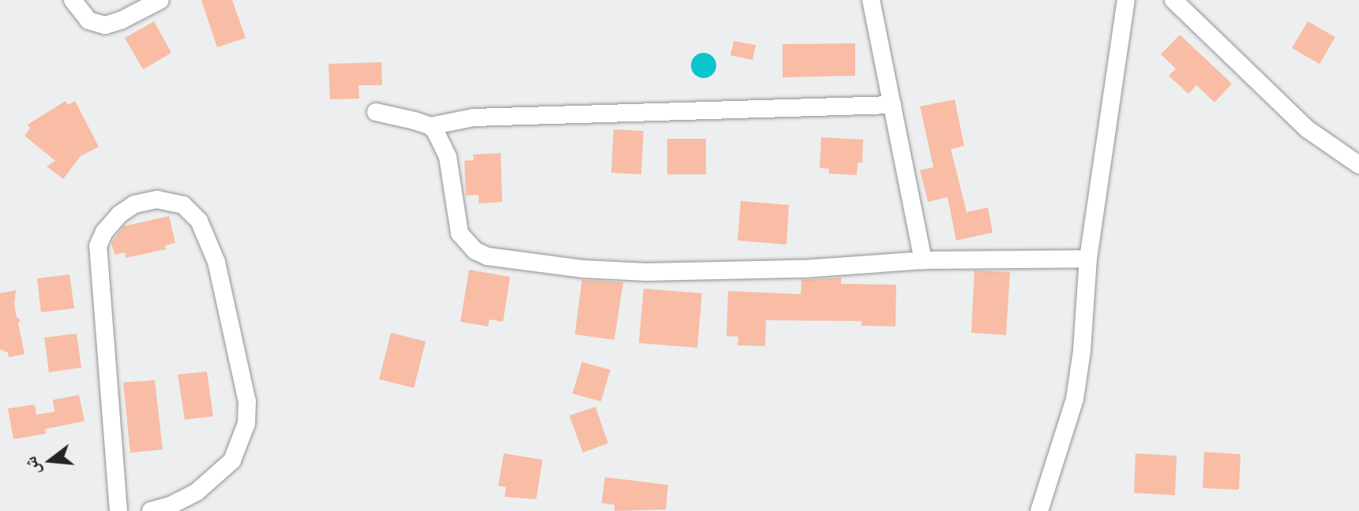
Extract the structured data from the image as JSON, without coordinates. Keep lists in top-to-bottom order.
{
  "north": "left"
}
